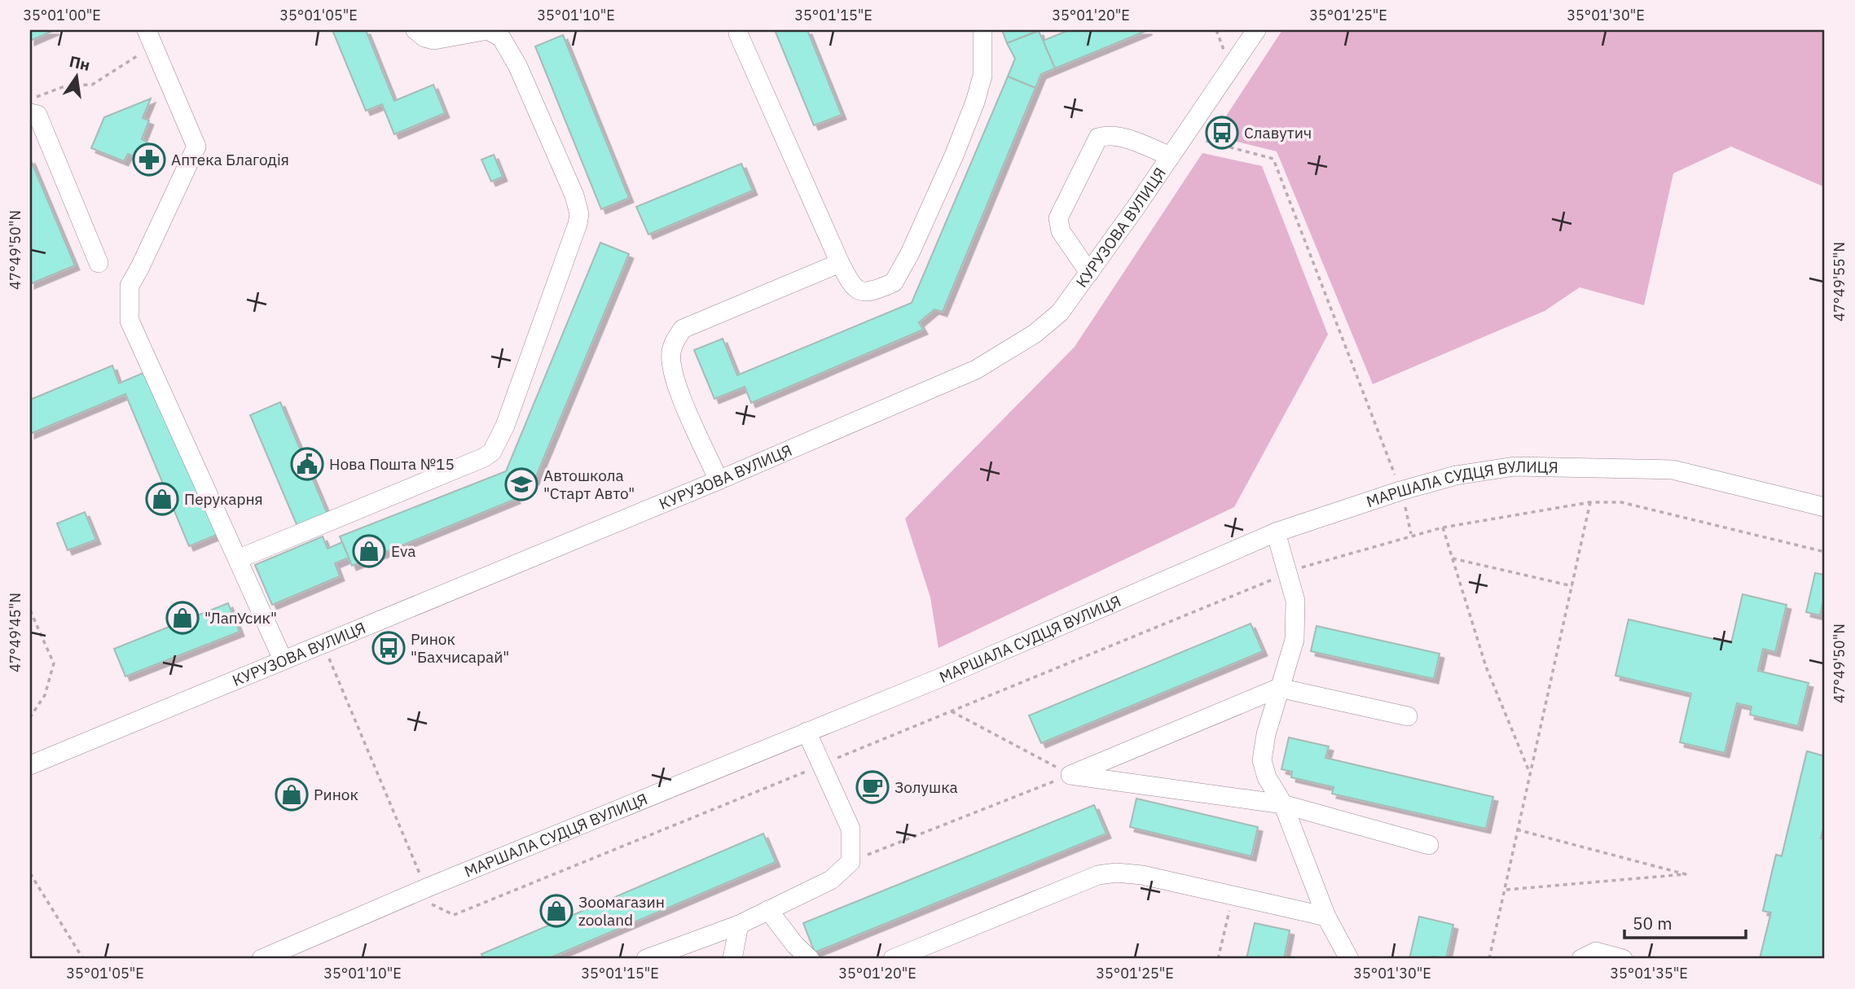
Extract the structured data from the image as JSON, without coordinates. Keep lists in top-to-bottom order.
{
  "streets": {
    "street": ["КУРУЗОВА ВУЛИЦЯ", "МАРШАЛА СУДЦЯ ВУЛИЦЯ"]
  },
  "places": {
    "bus stop": ["Славутич", "Ринок \"Бахчисарай\""],
    "pharmacy": ["Аптека Благодiя"],
    "public building": ["Нова Пошта №15"],
    "school or university": ["Автошкола \"Старт Авто\""],
    "shop": [
      "Перукарня",
      "Eva",
      "\"ЛапУсик\"",
      "Ринок",
      "Зоомагазин zooland"
    ],
    "cafe": ["Золушка"]
  },
  "scale_bar": "50 m",
  "north": "top",
  "coordinates": [
    "35°01'00\"E",
    "35°01'05\"E",
    "35°01'10\"E",
    "35°01'15\"E",
    "35°01'20\"E",
    "35°01'25\"E",
    "35°01'30\"E",
    "47°49'50\"N",
    "47°49'55\"N",
    "47°49'45\"N",
    "35°01'35\"E"
  ]
}
